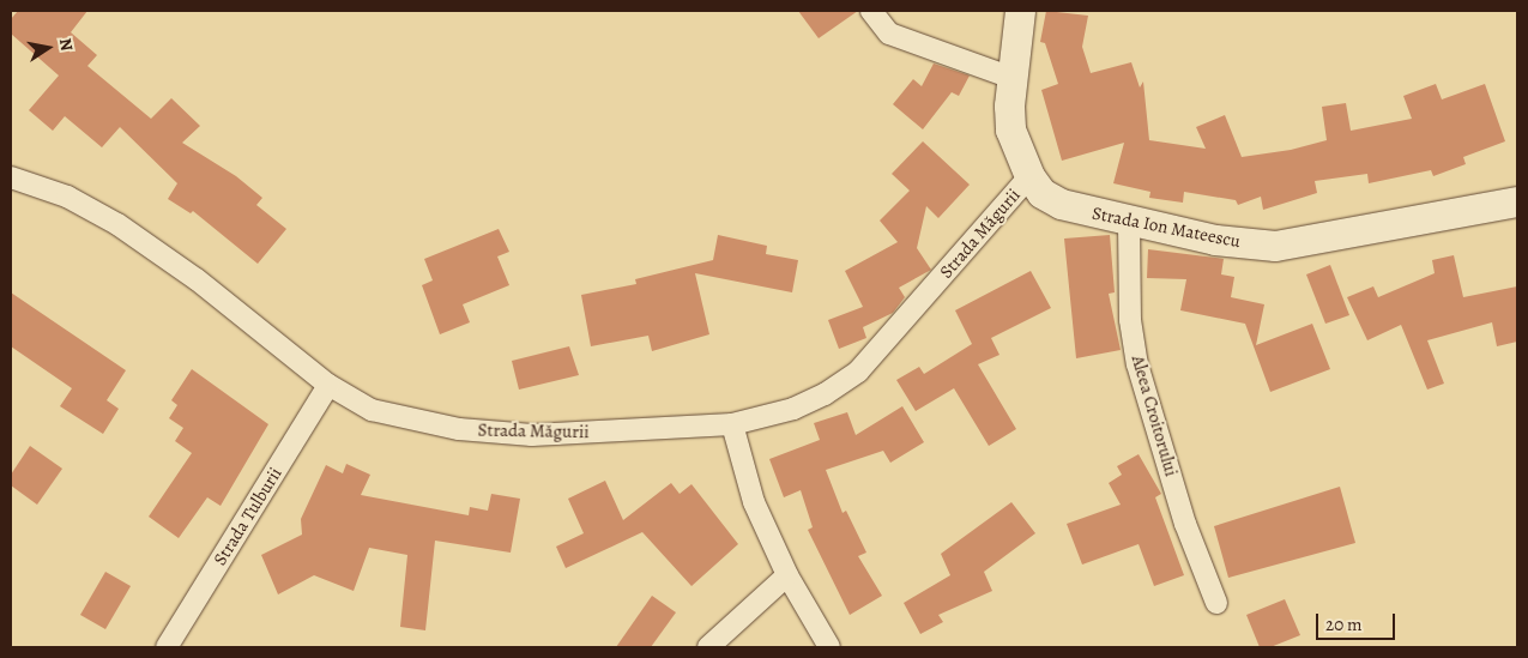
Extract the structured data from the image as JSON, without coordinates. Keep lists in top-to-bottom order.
{
  "streets": {
    "main road": ["Strada Ion Mateescu"],
    "street": ["Strada Măgurii", "Aleea Croitorului", "Strada Tulburii"]
  },
  "crossings": [
    ["Strada Ion Mateescu", "Strada Măgurii"],
    ["Strada Ion Mateescu", "Aleea Croitorului"],
    ["Strada Măgurii", "Strada Tulburii"]
  ],
  "scale_bar": "20 m",
  "north": "right"
}
